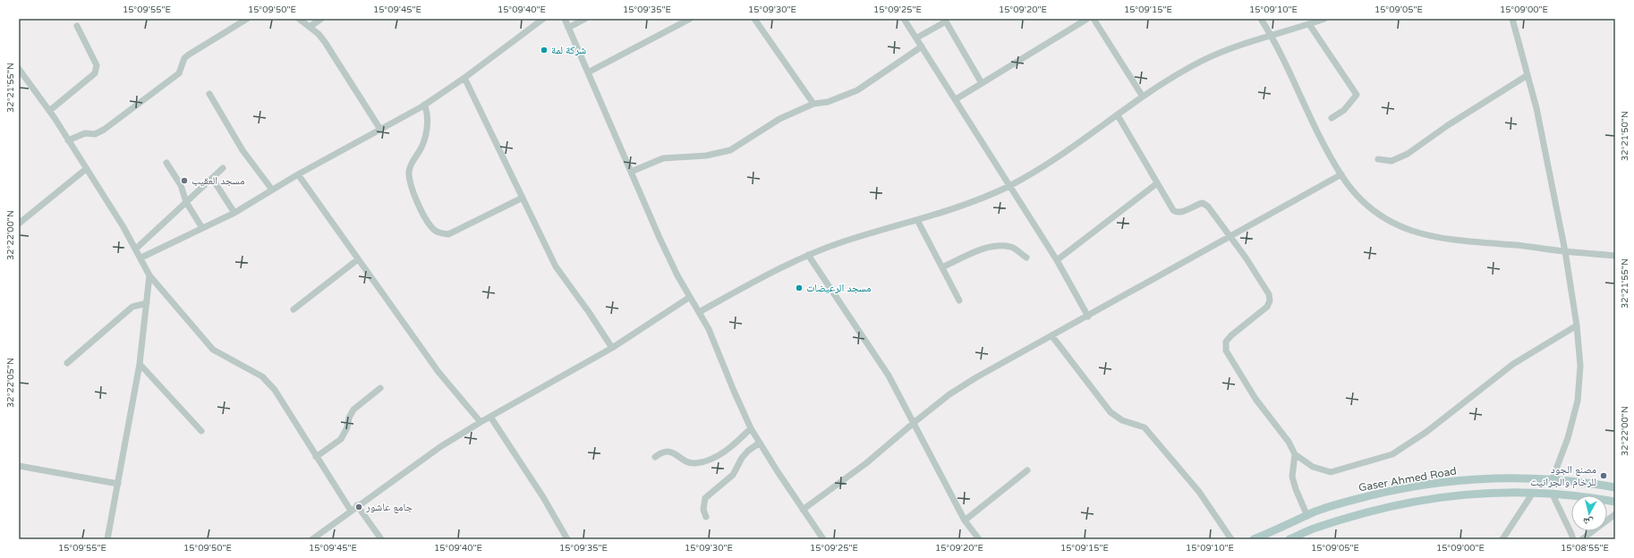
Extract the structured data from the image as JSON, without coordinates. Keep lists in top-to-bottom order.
{
  "streets": {
    "main road": ["Gaser Ahmed Road"]
  },
  "places": [
    "شركة لمة",
    "مسجد العقيب",
    "مسجد الرعيضات",
    "مصنع الجود للرخام والجرانيت",
    "جامع عاشور"
  ],
  "north": "bottom",
  "coordinates": [
    "15°09'55\"E",
    "15°09'50\"E",
    "15°09'45\"E",
    "15°09'40\"E",
    "15°09'35\"E",
    "15°09'30\"E",
    "15°09'25\"E",
    "15°09'20\"E",
    "15°09'15\"E",
    "15°09'10\"E",
    "15°09'05\"E",
    "15°09'00\"E",
    "32°21'55\"N",
    "32°21'50\"N",
    "32°22'00\"N",
    "32°22'05\"N",
    "15°08'55\"E"
  ]
}
